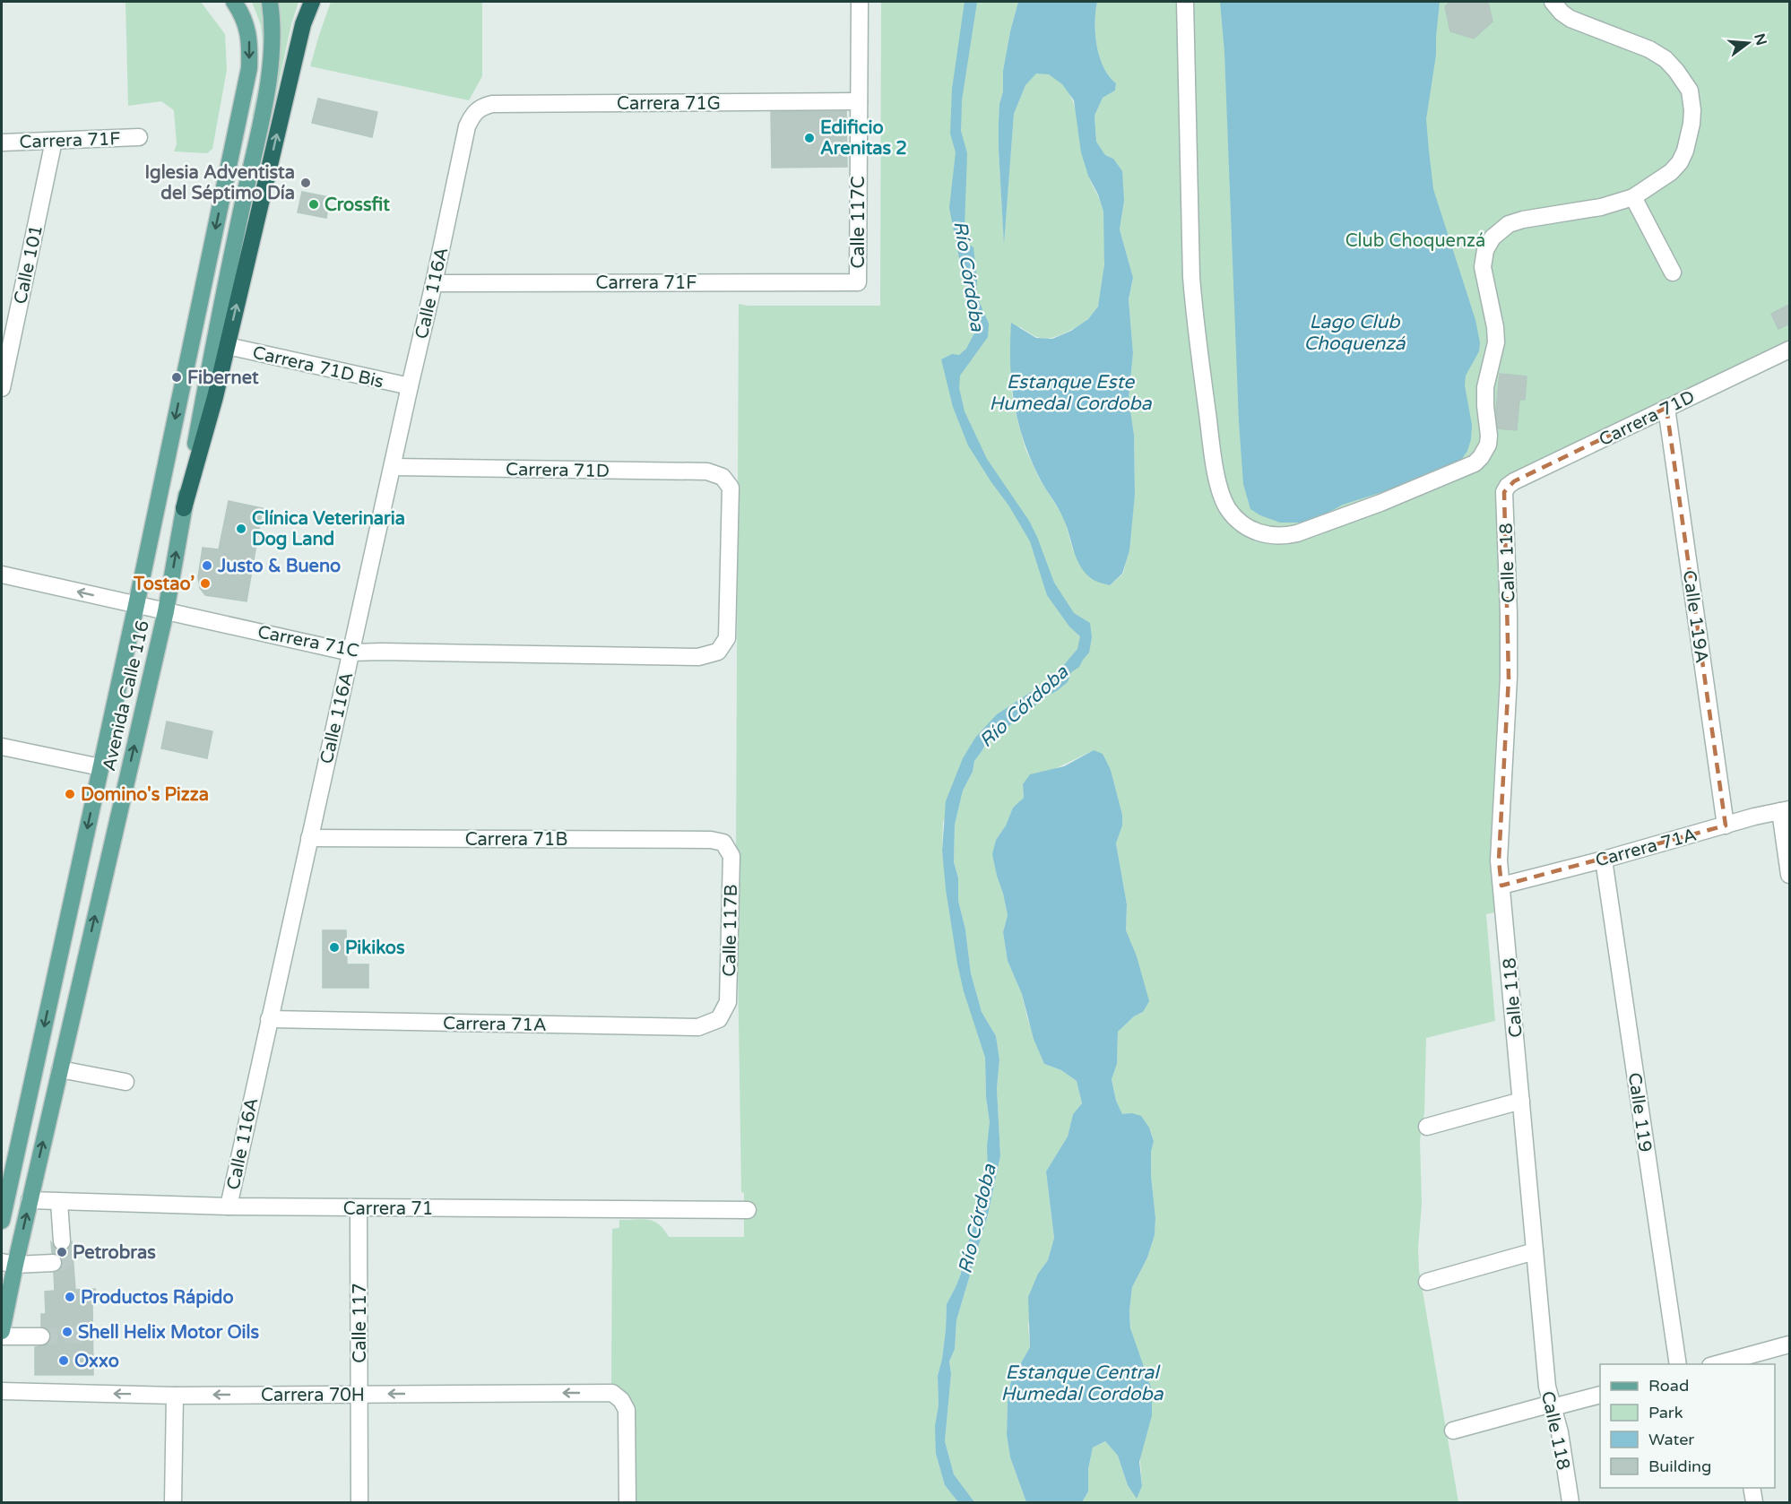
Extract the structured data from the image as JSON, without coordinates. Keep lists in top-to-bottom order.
{
  "streets": {
    "main road": ["Avenida Calle 116"],
    "street": [
      "Carrera 71G",
      "Carrera 71F",
      "Calle 117C",
      "Calle 101",
      "Calle 116A",
      "Carrera 71D Bis",
      "Carrera 71D",
      "Calle 118",
      "Calle 119A",
      "Carrera 71C",
      "Carrera 71B",
      "Carrera 71A",
      "Calle 117B",
      "Calle 119",
      "Carrera 71",
      "Calle 117",
      "Carrera 70H"
    ]
  },
  "crossings": [
    ["Carrera 71G", "Calle 117C"],
    ["Carrera 71G", "Calle 116A"],
    ["Carrera 71F", "Calle 117C"],
    ["Carrera 71F", "Calle 101"],
    ["Carrera 71F", "Calle 116A"],
    ["Calle 116A", "Carrera 71D Bis"],
    ["Calle 116A", "Carrera 71D"],
    ["Calle 116A", "Carrera 71C"],
    ["Calle 116A", "Carrera 71B"],
    ["Calle 116A", "Carrera 71A"],
    ["Calle 116A", "Carrera 71"],
    ["Carrera 71D", "Calle 118"],
    ["Carrera 71D", "Calle 119A"],
    ["Carrera 71D", "Carrera 71C"],
    ["Calle 118", "Carrera 71A"],
    ["Calle 119A", "Carrera 71A"],
    ["Carrera 71C", "Avenida Calle 116"],
    ["Avenida Calle 116", "Carrera 71"],
    ["Carrera 71B", "Calle 117B"],
    ["Carrera 71A", "Calle 117B"],
    ["Carrera 71A", "Calle 119"],
    ["Carrera 71", "Calle 117"],
    ["Calle 117", "Carrera 70H"]
  ],
  "one_way": ["Carrera 70H"],
  "water": [
    "Río Córdoba",
    "Lago Club Choquenzá",
    "Estanque Este Humedal Cordoba",
    "Estanque Central Humedal Cordoba"
  ],
  "parks": ["Club Choquenzá"],
  "places": [
    "Edificio Arenitas 2",
    "Iglesia Adventista del Séptimo Día",
    "Crossfit",
    "Fibernet",
    "Clínica Veterinaria Dog Land",
    "Justo & Bueno",
    "Tostao’",
    "Domino's Pizza",
    "Pikikos",
    "Petrobras",
    "Productos Rápido",
    "Shell Helix Motor Oils",
    "Oxxo"
  ],
  "legend": [
    "Road",
    "Park",
    "Water",
    "Building"
  ],
  "north": "right"
}
